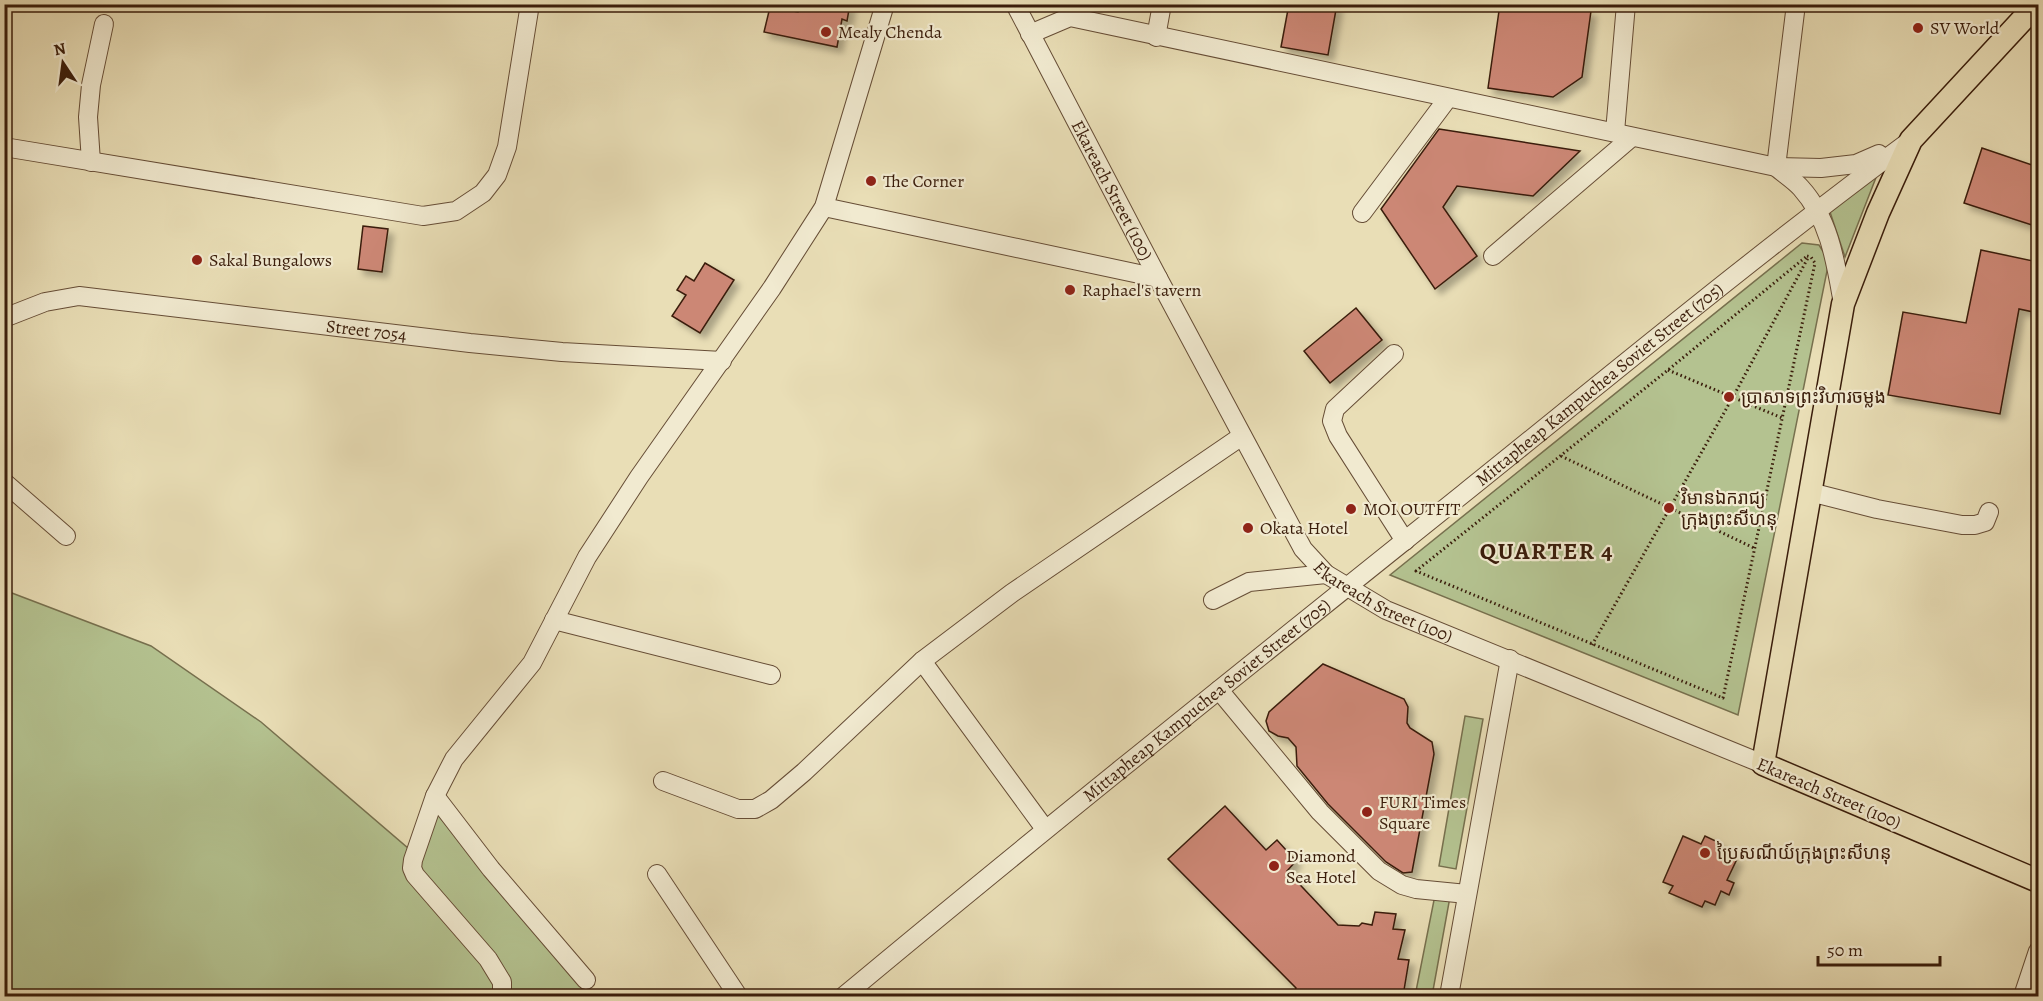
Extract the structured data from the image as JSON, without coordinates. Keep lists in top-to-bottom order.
{
  "streets": {
    "main road": ["Ekareach Street (100)", "Mittapheap Kampuchea Soviet Street (705)"],
    "street": ["Street 7054"]
  },
  "crossings": [
    ["Ekareach Street (100)", "Mittapheap Kampuchea Soviet Street (705)"]
  ],
  "districts": ["QUARTER 4"],
  "places": [
    "SV World",
    "Mealy Chenda",
    "The Corner",
    "Sakal Bungalows",
    "Raphael's tavern",
    "ប្រាសាទព្រះវិហារចម្លង",
    "វិមានឯករាជ្យ ក្រុងព្រះសីហនុ",
    "MOI OUTFIT",
    "Okata Hotel",
    "FURI Times Square",
    "ប្រៃសណីយ៍ក្រុងព្រះសីហនុ",
    "Diamond Sea Hotel"
  ],
  "scale_bar": "50 m",
  "north": "top"
}
